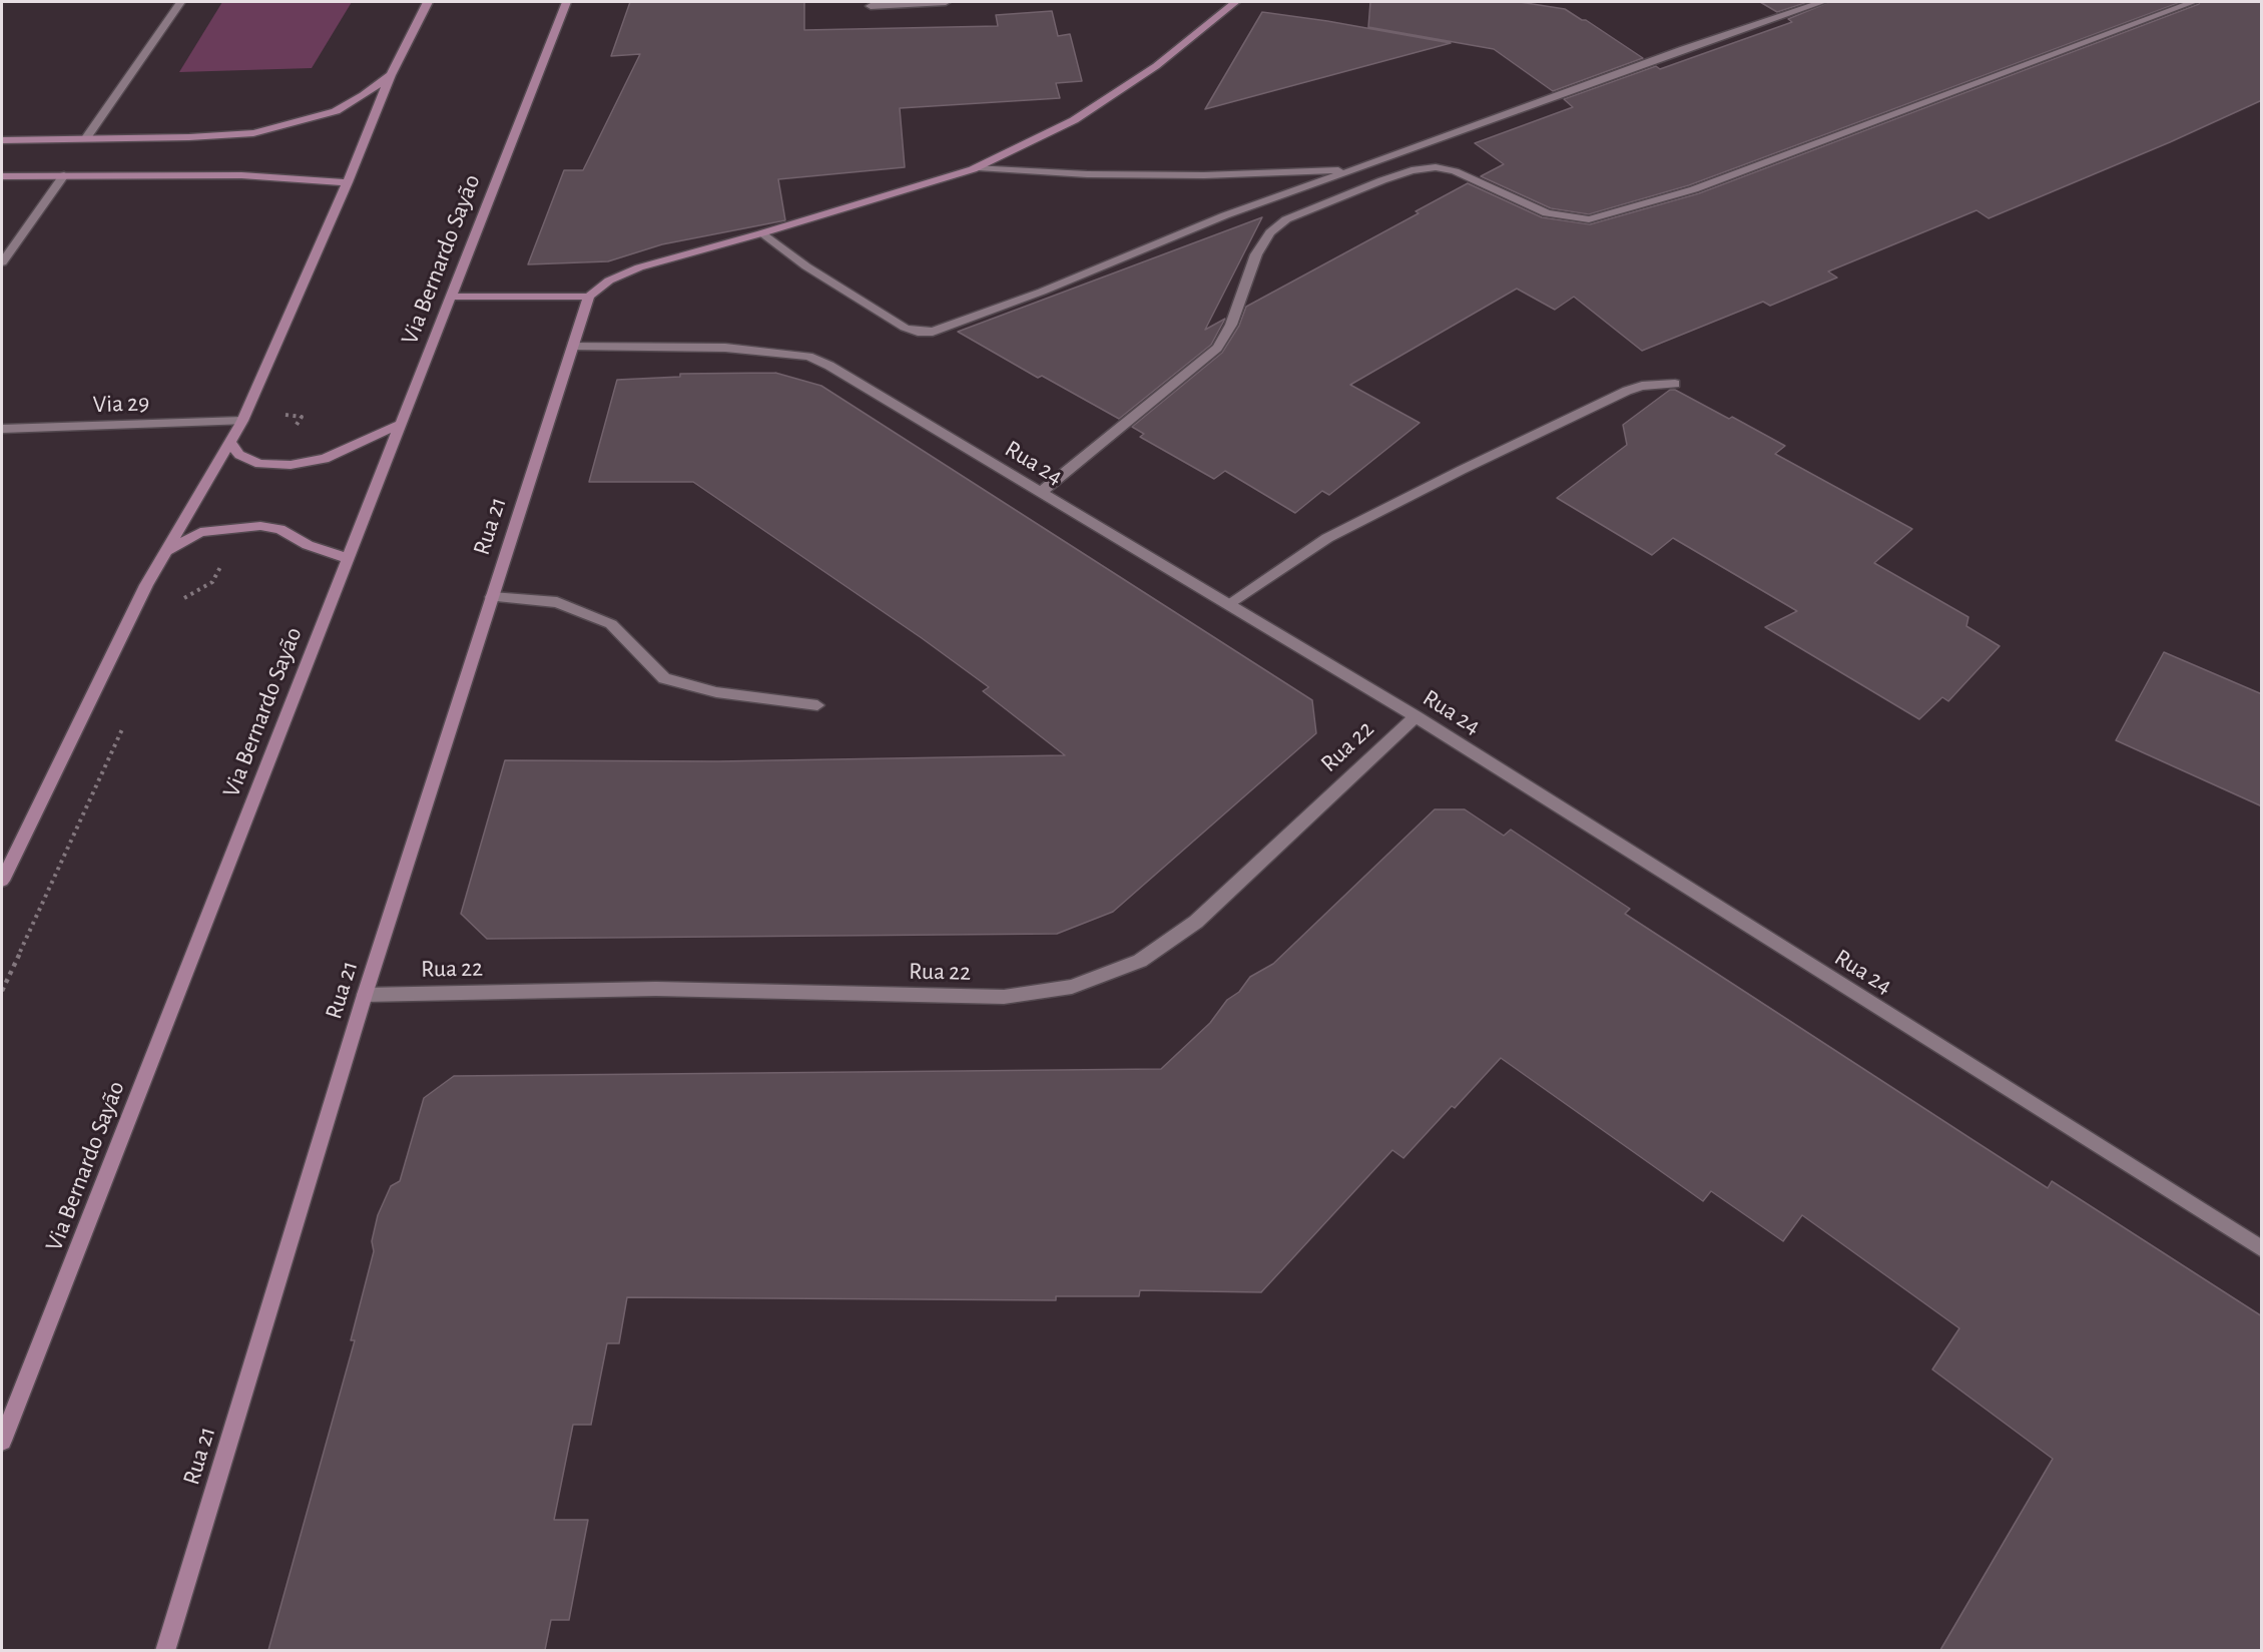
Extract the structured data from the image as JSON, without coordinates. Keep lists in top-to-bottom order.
{
  "streets": {
    "main road": ["Via Bernardo Sayão", "Rua 21"],
    "street": ["Via 29", "Rua 24", "Rua 22"]
  },
  "crossings": [
    ["Rua 24", "Rua 21"],
    ["Rua 24", "Rua 22"],
    ["Rua 21", "Rua 22"]
  ]
}
